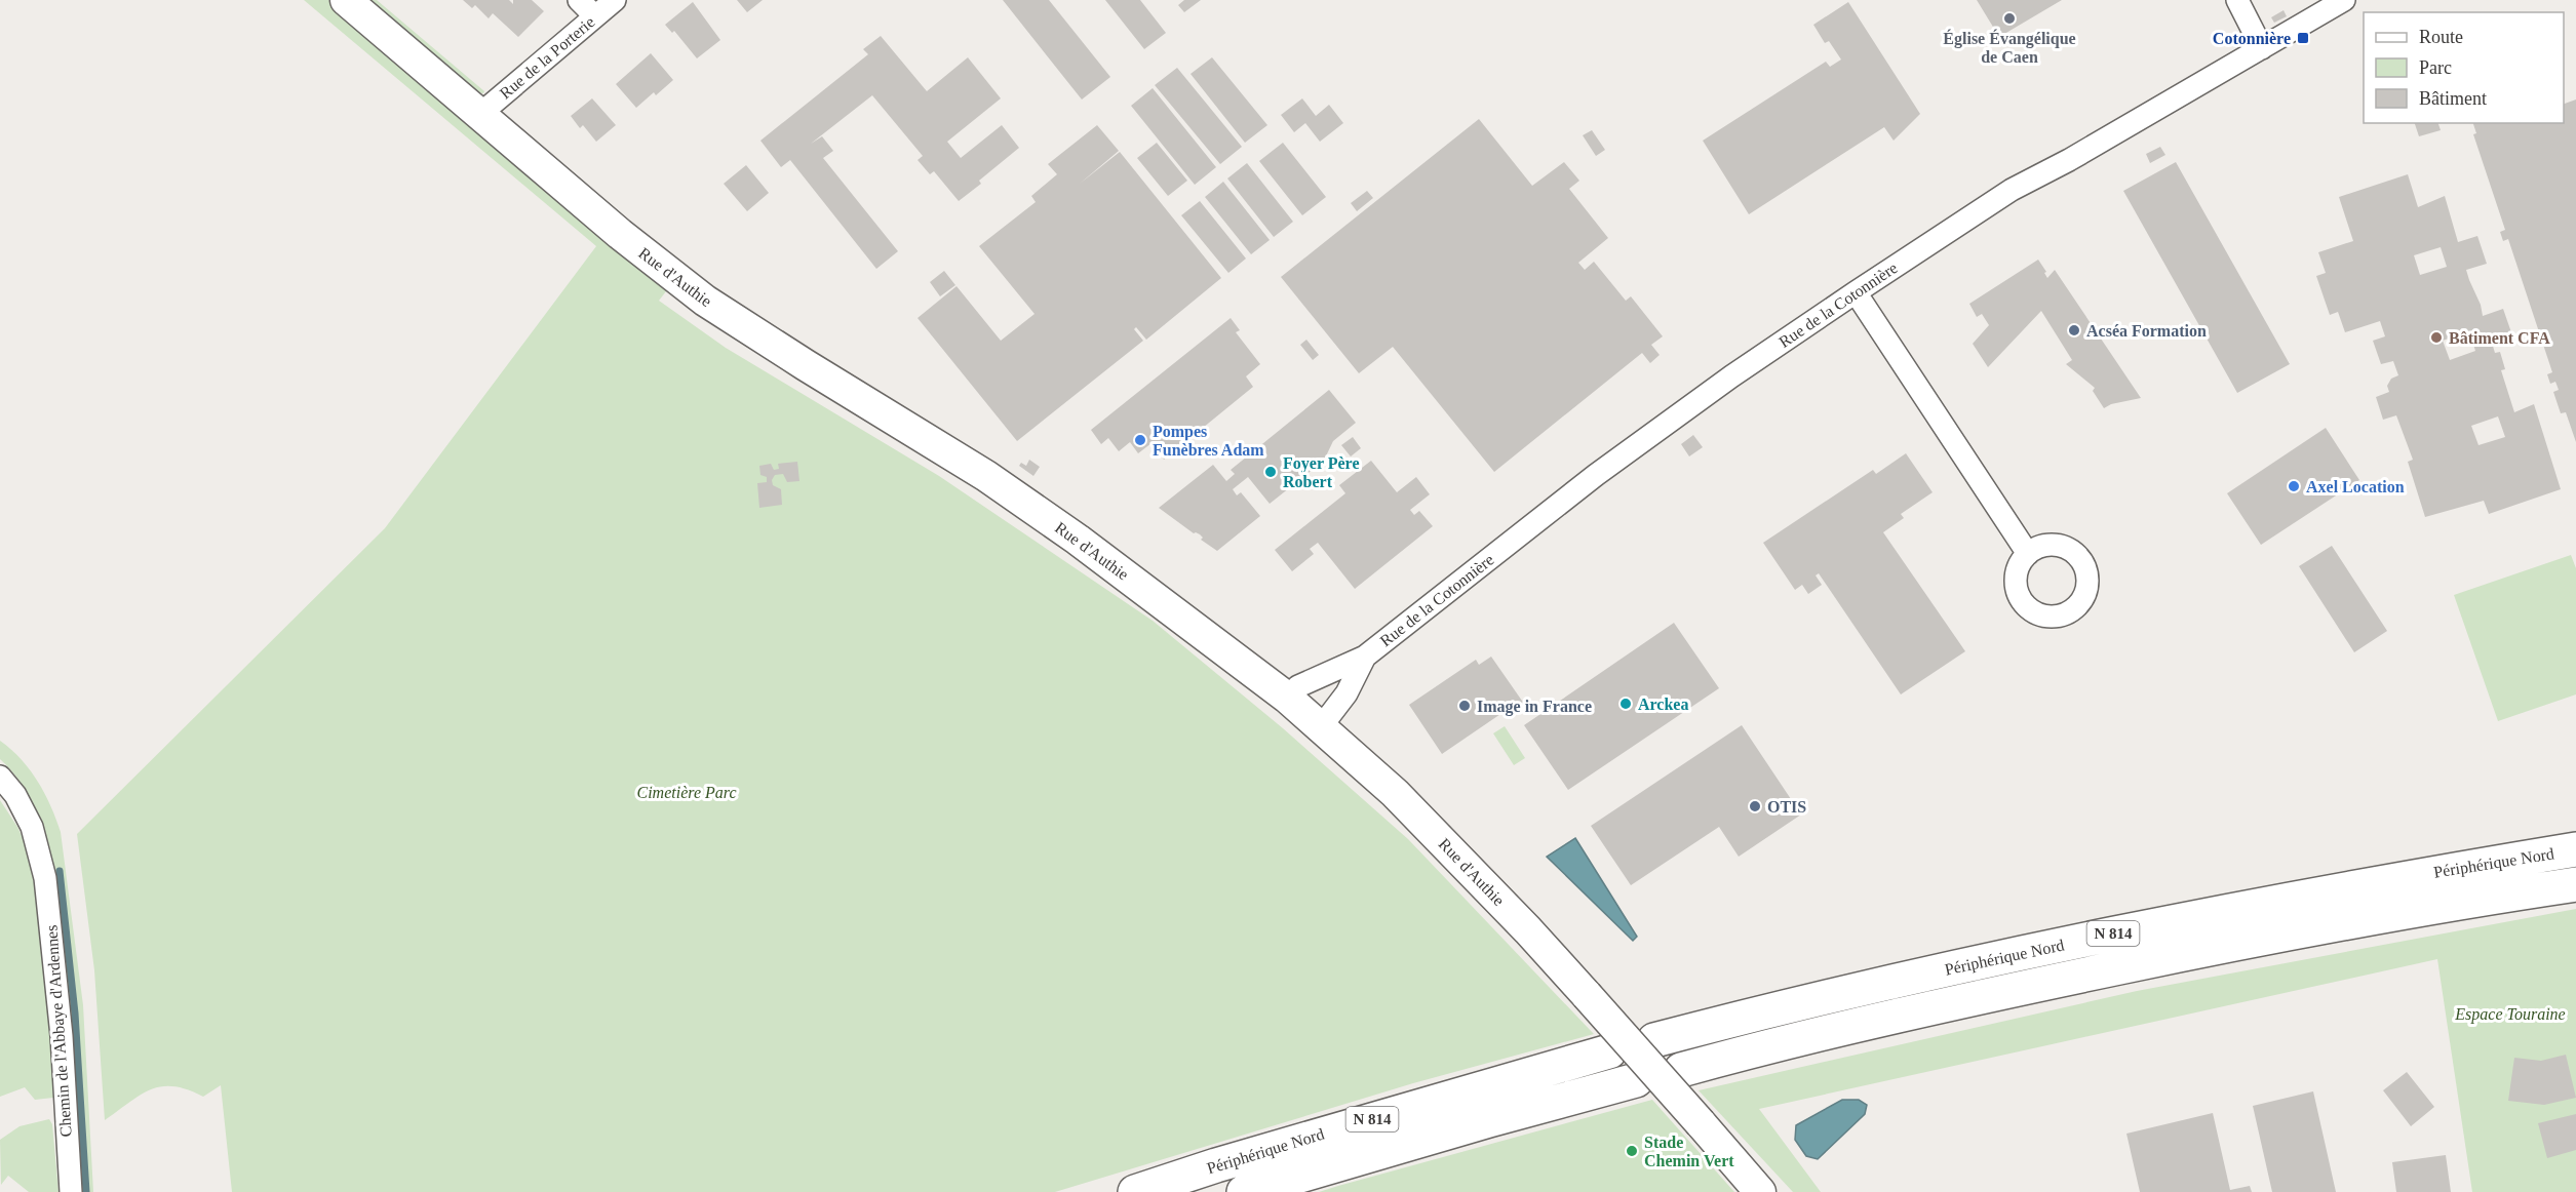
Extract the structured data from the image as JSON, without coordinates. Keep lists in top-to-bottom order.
{
  "streets": {
    "highway": ["Périphérique Nord", "N 814"],
    "street": [
      "Rue de la Porterie",
      "Rue d'Authie",
      "Rue de la Cotonnière",
      "Chemin de l'Abbaye d'Ardennes"
    ]
  },
  "crossings": [
    ["Rue de la Porterie", "Rue d'Authie"],
    ["Rue d'Authie", "Rue de la Cotonnière"]
  ],
  "parks": ["Cimetière Parc", "Espace Touraine"],
  "places": {
    "other": [
      "Église Évangélique de Caen",
      "Acséa Formation",
      "Bâtiment CFA",
      "Pompes Funèbres Adam",
      "Foyer Père Robert",
      "Axel Location",
      "Arckea",
      "Image in France",
      "OTIS",
      "Stade Chemin Vert"
    ],
    "transit": ["Cotonnière"]
  },
  "legend": ["Route", "Parc", "Bâtiment"]
}
